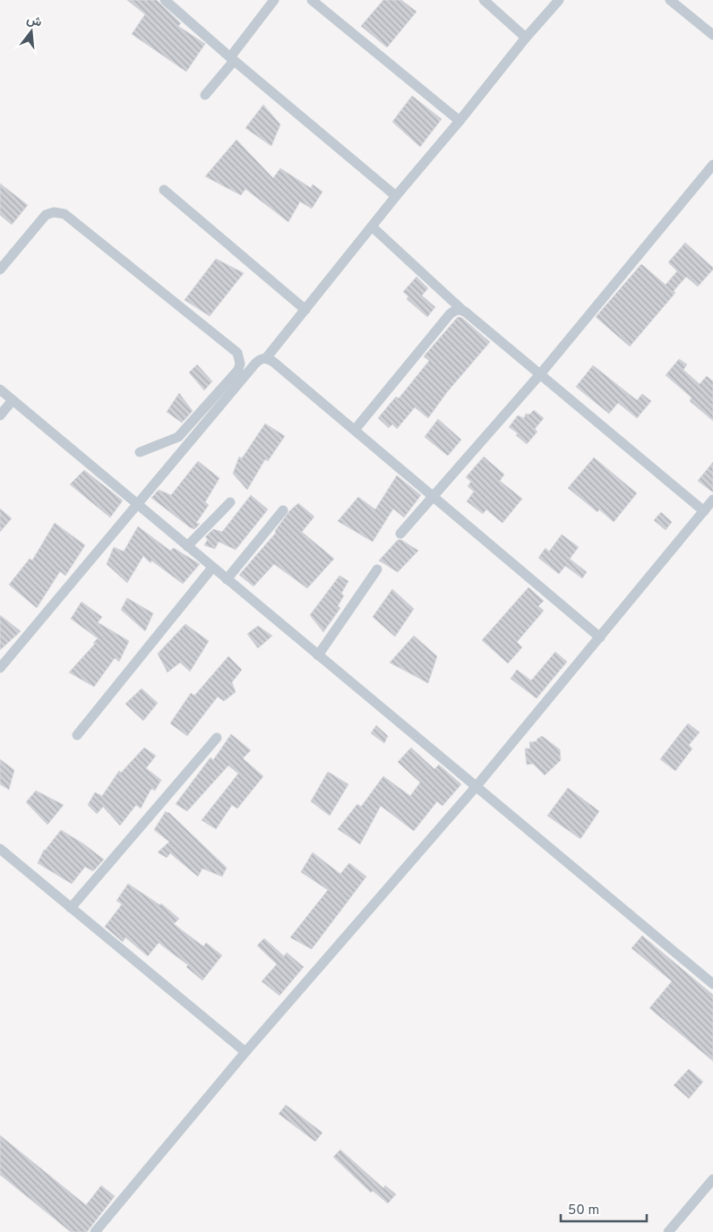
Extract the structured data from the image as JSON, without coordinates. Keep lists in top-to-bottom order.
{
  "scale_bar": "50 m",
  "north": "top"
}
